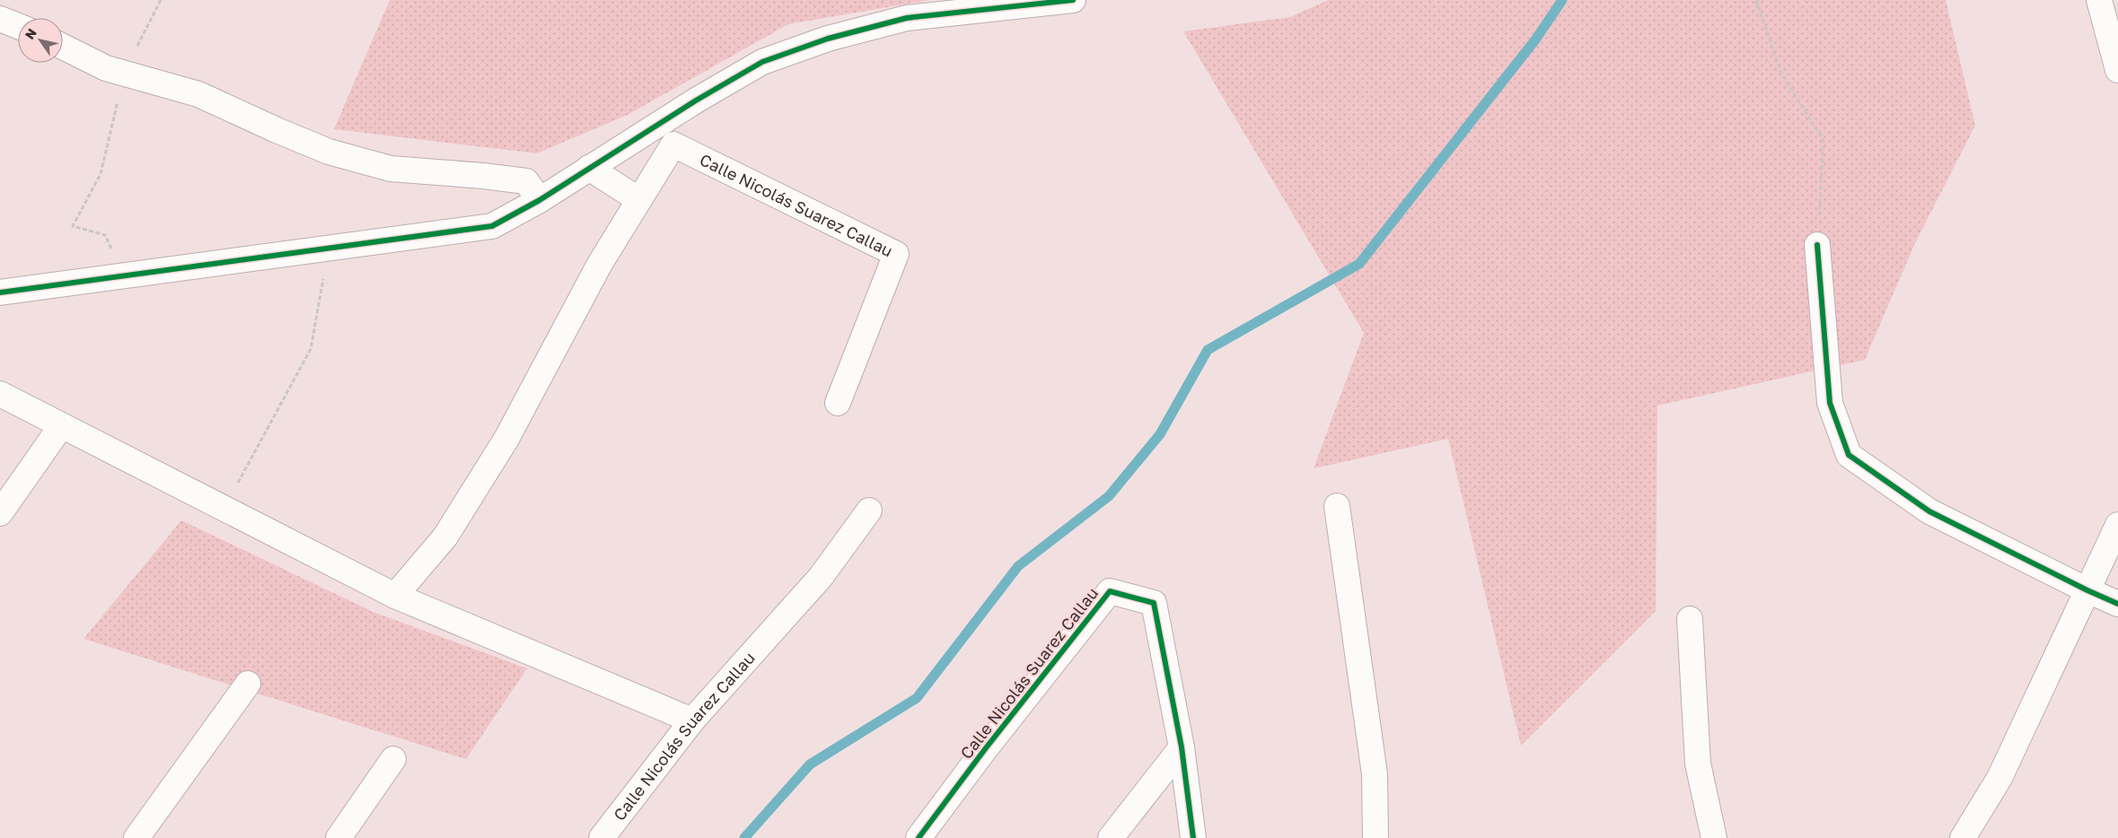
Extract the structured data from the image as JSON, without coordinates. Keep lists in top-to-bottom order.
{
  "streets": {
    "street": ["Calle Nicolás Suarez Callau"]
  },
  "north": "top left"
}
